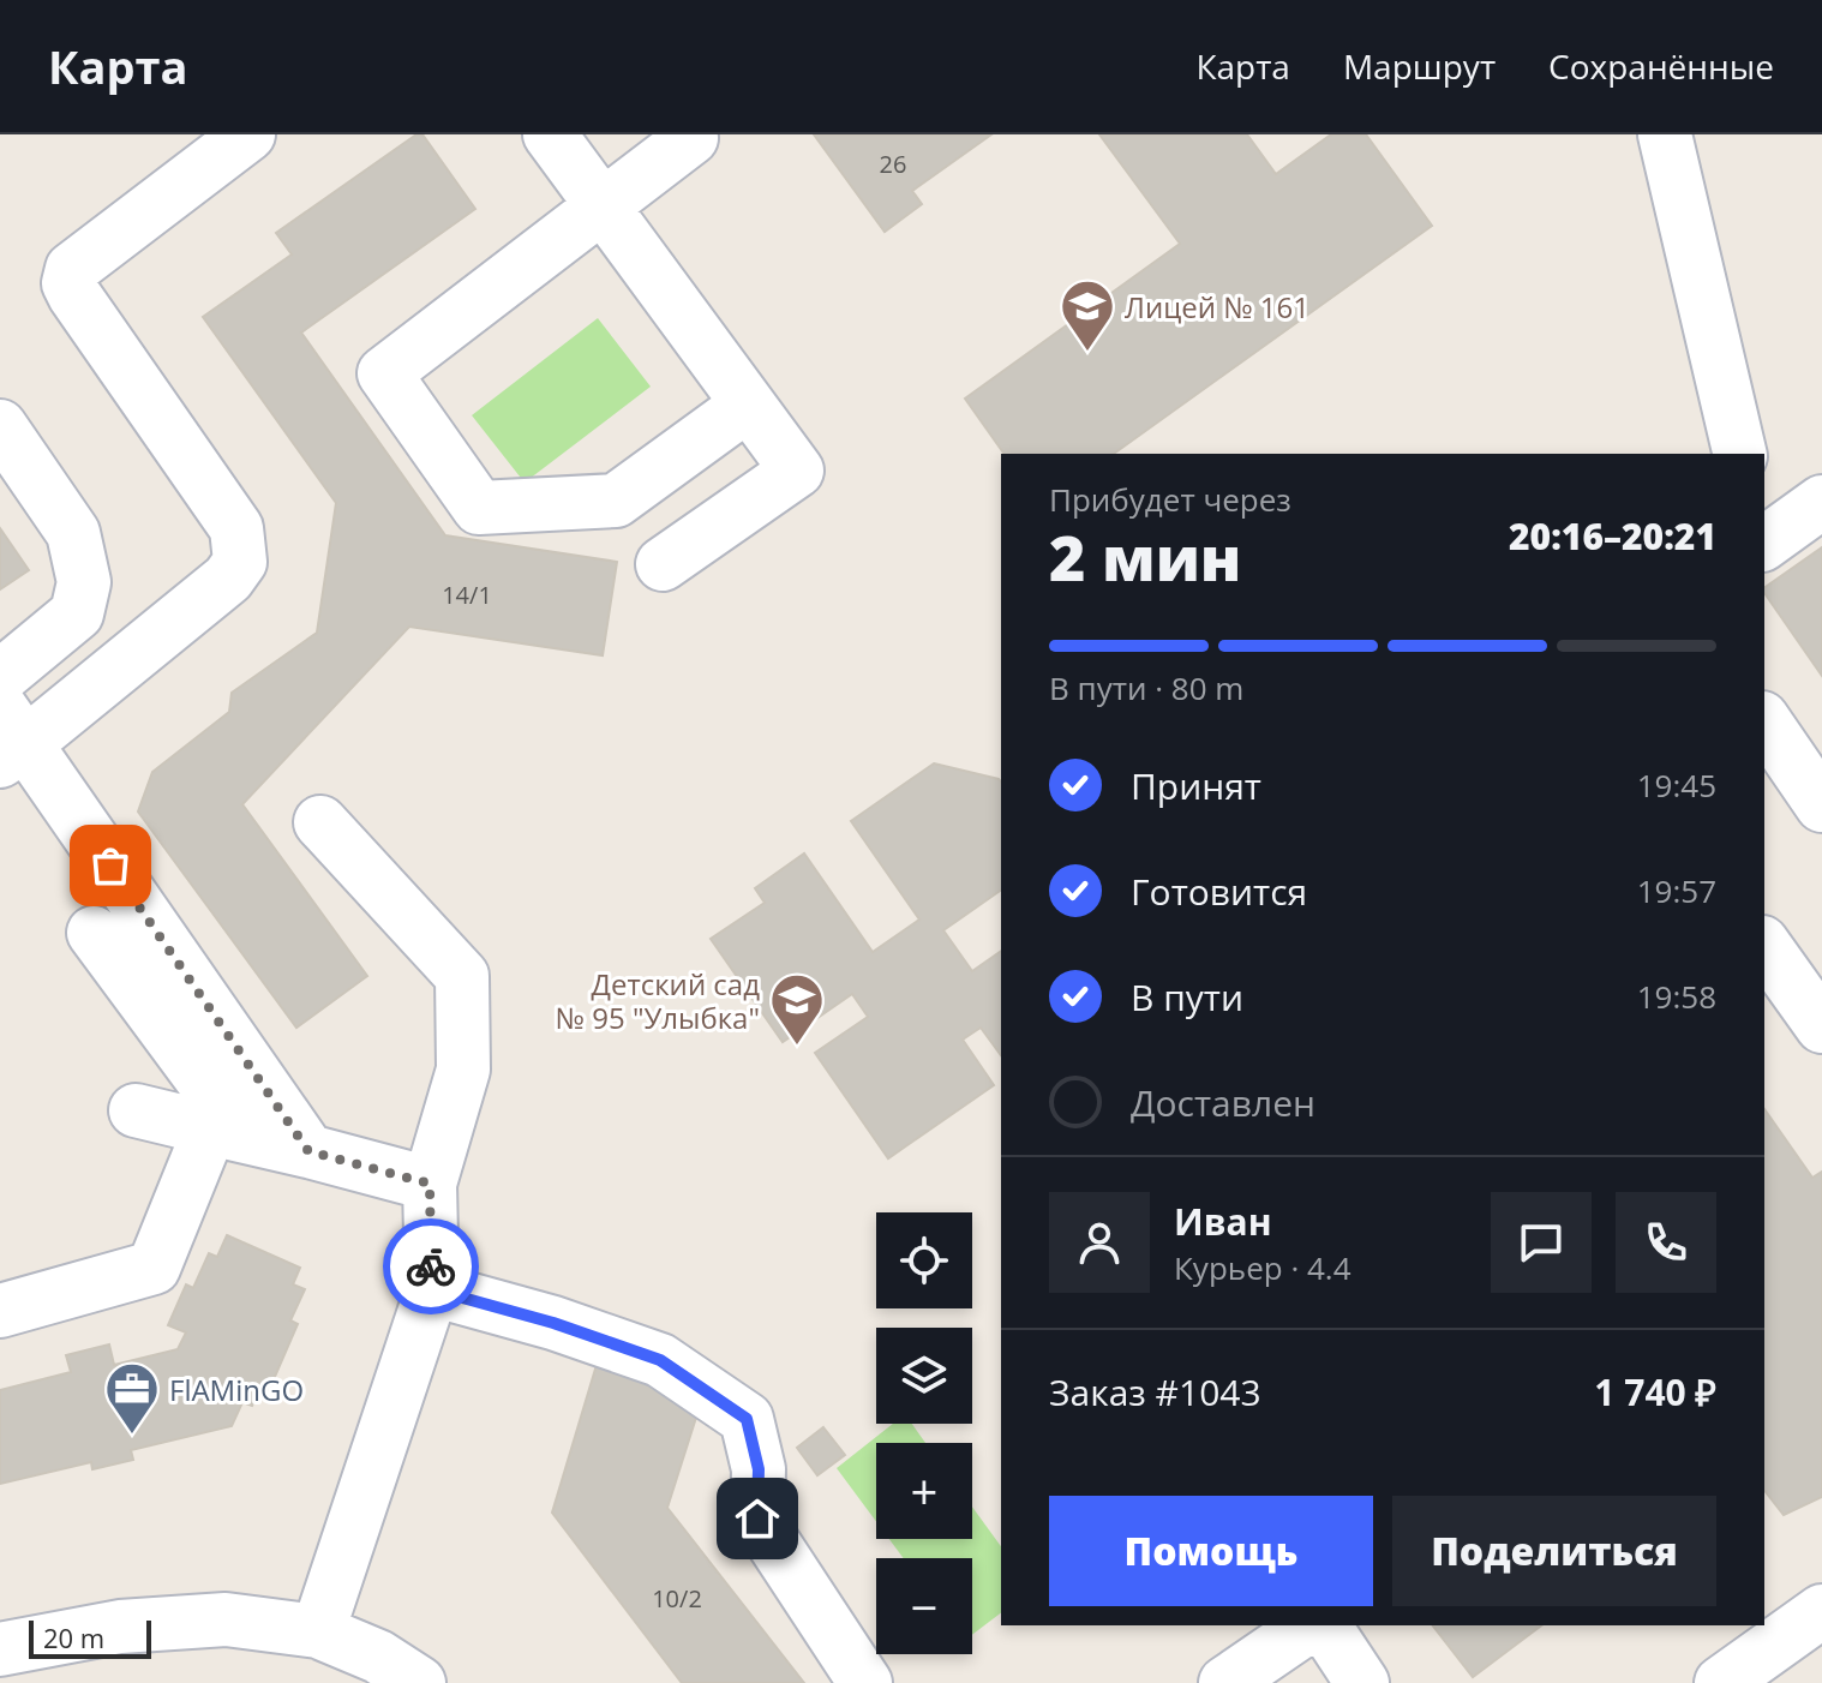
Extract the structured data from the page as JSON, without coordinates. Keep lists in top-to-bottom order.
{
  "places": {
    "school or university": ["Лицей № 161", "Детский сад № 95 \"Улыбка\""],
    "office": ["FlAMinGO"]
  },
  "house_numbers": ["26", "14/1", "10/2"],
  "scale_bar": "20 m",
  "page": {
    "header": "Карта",
    "nav": ["Карта", "Маршрут", "Сохранённые"],
    "heading": ["2 мин", "Прибудет через", "20:16–20:21"],
    "panel": [
      "Иван",
      "Курьер · 4.4",
      "Заказ #1043",
      "1 740 ₽"
    ],
    "bar": "В пути · 80 m",
    "list": [
      ["Принят", "19:45"],
      ["Готовится", "19:57"],
      ["В пути", "19:58"],
      "Доставлен"
    ],
    "map_buttons": ["+", "−"],
    "buttons": ["Помощь", "Поделиться"],
    "scale": "20 m"
  }
}
